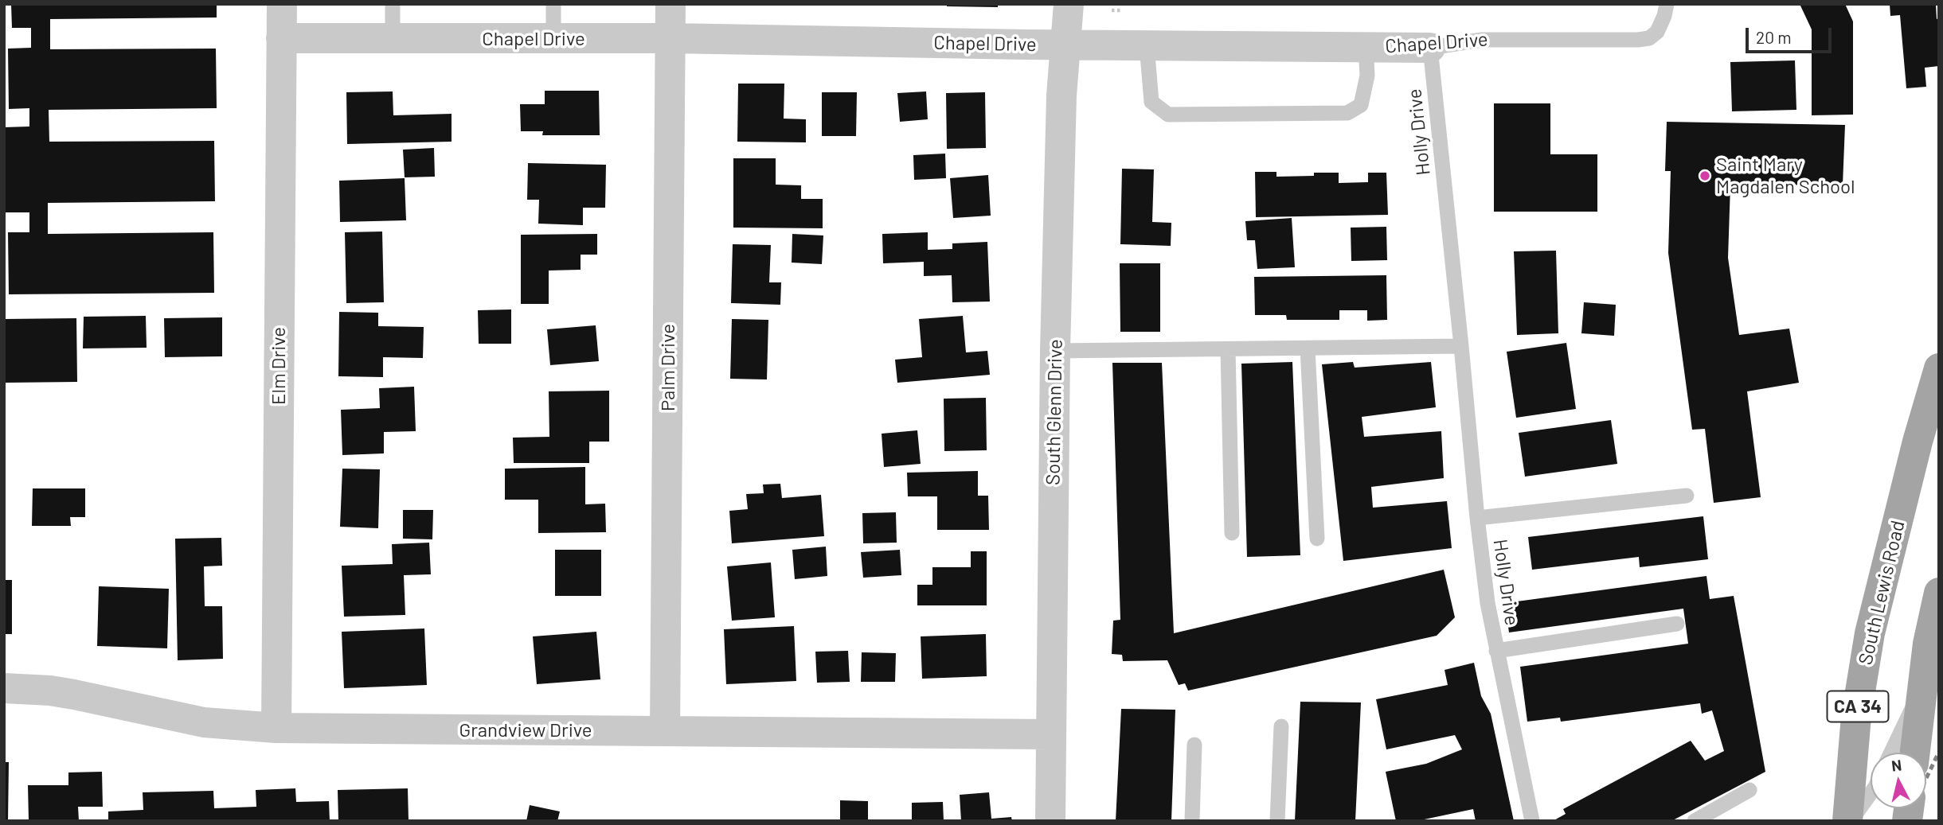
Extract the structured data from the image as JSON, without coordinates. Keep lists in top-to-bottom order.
{
  "streets": {
    "main road": ["South Lewis Road", "CA 34"],
    "street": [
      "Chapel Drive",
      "Elm Drive",
      "Palm Drive",
      "South Glenn Drive",
      "Grandview Drive"
    ],
    "lane": ["Holly Drive"]
  },
  "crossings": [
    ["Chapel Drive", "Holly Drive"],
    ["Chapel Drive", "Elm Drive"],
    ["Chapel Drive", "Palm Drive"],
    ["Chapel Drive", "South Glenn Drive"],
    ["Elm Drive", "Grandview Drive"],
    ["Palm Drive", "Grandview Drive"],
    ["South Glenn Drive", "Grandview Drive"]
  ],
  "places": ["Saint Mary Magdalen School"],
  "scale_bar": "20 m",
  "north": "top"
}
